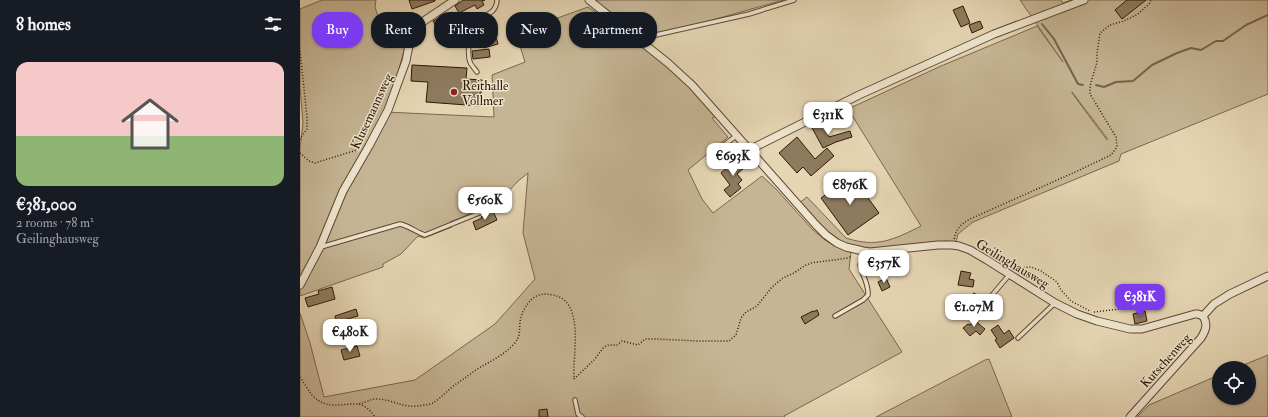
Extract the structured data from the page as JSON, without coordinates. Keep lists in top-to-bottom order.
{
  "streets": {
    "street": ["Klusemannsweg", "Geilinghausweg", "Kutschenweg"]
  },
  "crossings": [
    ["Geilinghausweg", "Kutschenweg"]
  ],
  "places": ["Reithalle Vollmer"],
  "page": {
    "heading": "8 homes",
    "chip": [
      "Buy",
      "Rent",
      "Filters",
      "New",
      "Apartment"
    ],
    "list": [
      {
        "name": "€381,000",
        "note": "2 rooms · 78 m² · Geilinghausweg"
      }
    ],
    "price": [
      "€311K",
      "€693K",
      "€876K",
      "€560K",
      "€357K",
      "€381K",
      "€1.07M",
      "€480K"
    ]
  }
}
